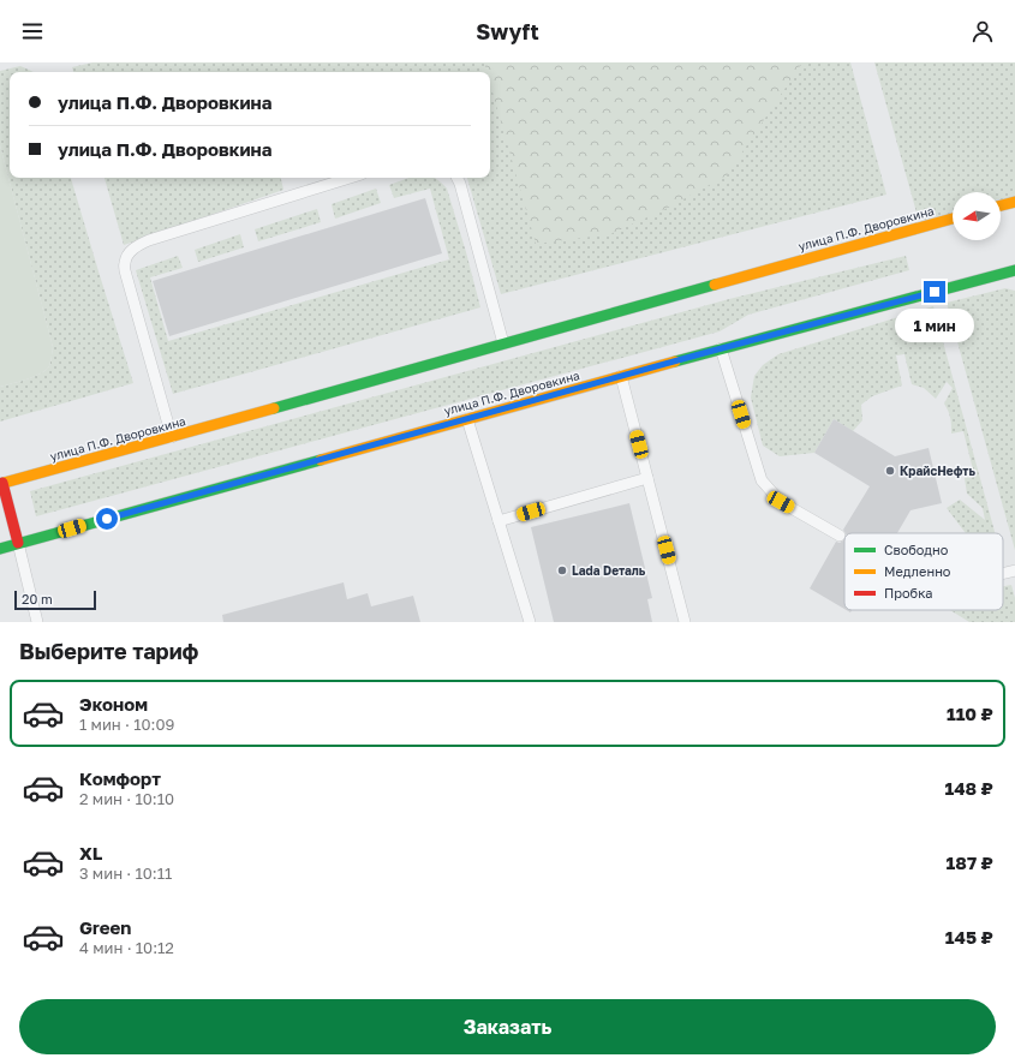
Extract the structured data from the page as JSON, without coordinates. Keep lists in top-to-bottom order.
{
  "streets": {
    "street": ["улица П.Ф. Дворовкина"]
  },
  "places": ["КрайсНефть", "Lada Dеталь"],
  "legend": ["Свободно", "Медленно", "Пробка"],
  "scale_bar": "20 m",
  "north": "left",
  "page": {
    "header": "Swyft",
    "banner": ["улица П.Ф. Дворовкина", "улица П.Ф. Дворовкина"],
    "bubble": "1 мин",
    "scale": "20 m",
    "heading": "Выберите тариф",
    "list": [
      {
        "name": "Эконом",
        "note": "1 мин · 10:09",
        "value": "110 ₽"
      },
      {
        "name": "Комфорт",
        "note": "2 мин · 10:10",
        "value": "148 ₽"
      },
      {
        "name": "XL",
        "note": "3 мин · 10:11",
        "value": "187 ₽"
      },
      {
        "name": "Green",
        "note": "4 мин · 10:12",
        "value": "145 ₽"
      }
    ],
    "buttons": "Заказать"
  }
}
